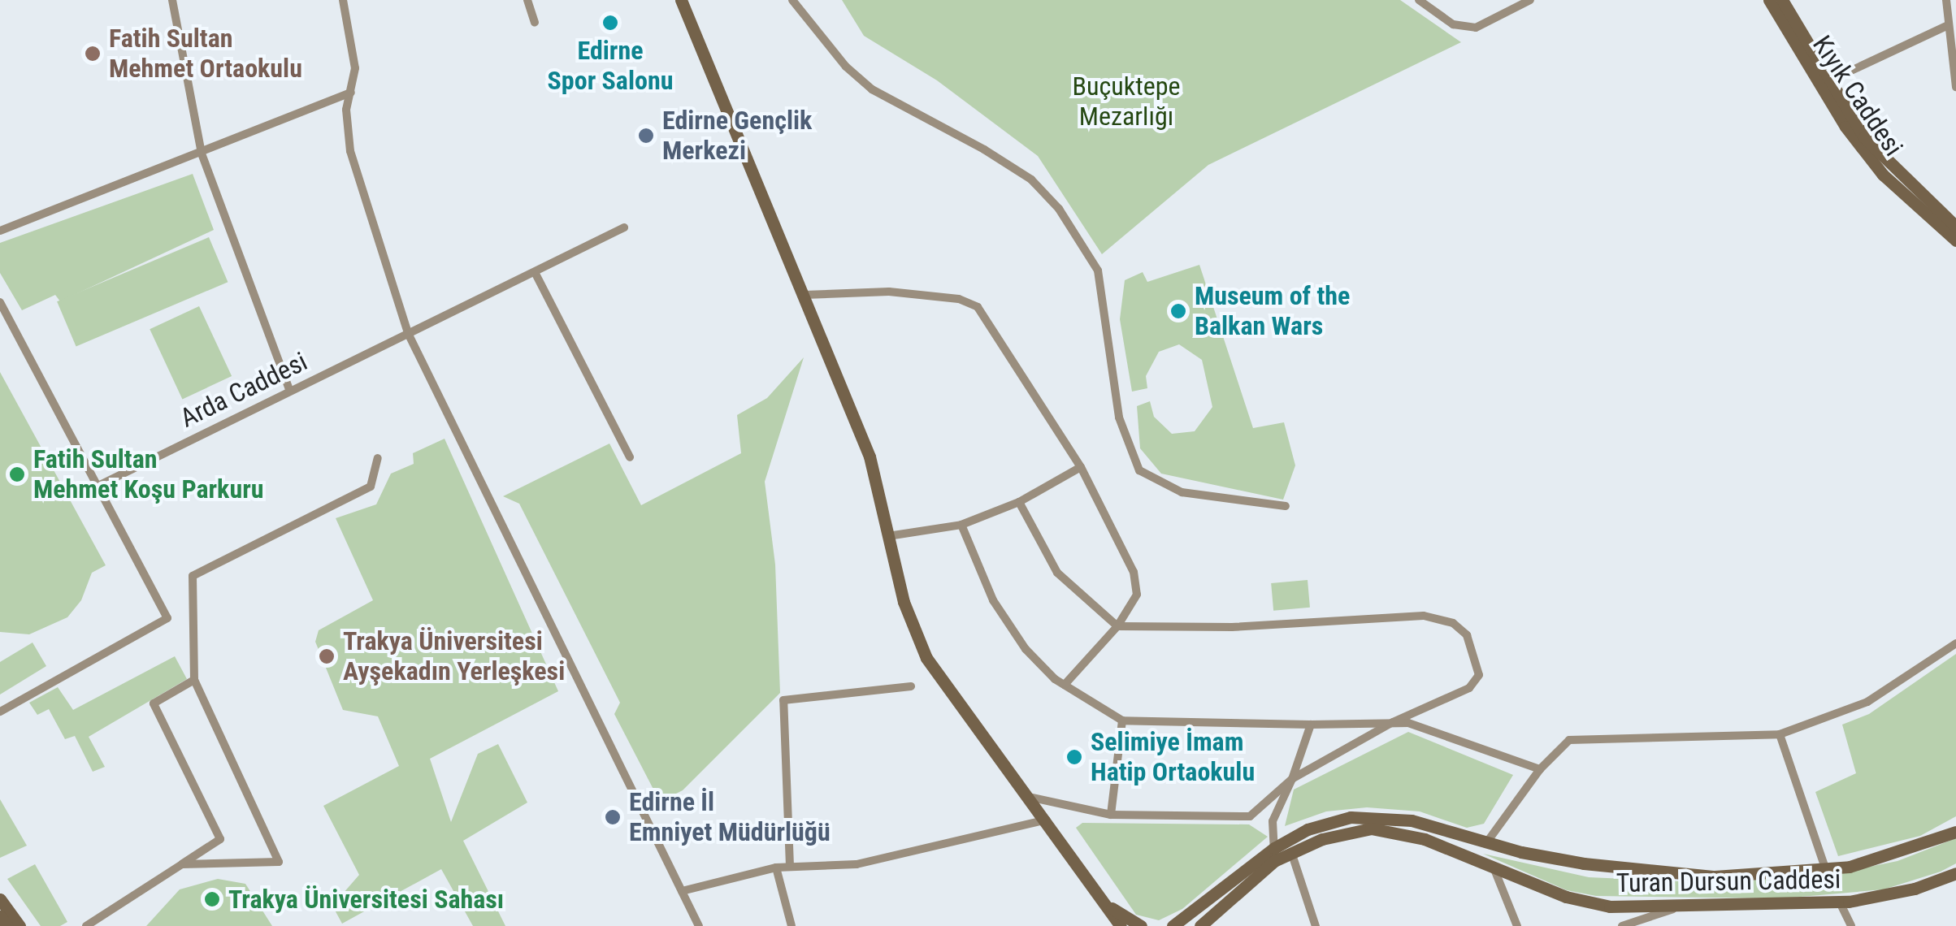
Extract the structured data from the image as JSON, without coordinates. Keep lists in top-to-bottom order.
{
  "streets": {
    "main road": ["Kıyık Caddesi", "Turan Dursun Caddesi"],
    "street": ["Arda Caddesi"]
  },
  "parks": ["Buçuktepe Mezarlığı"],
  "places": [
    "Edirne Spor Salonu",
    "Fatih Sultan Mehmet Ortaokulu",
    "Edirne Gençlik Merkezi",
    "Museum of the Balkan Wars",
    "Fatih Sultan Mehmet Koşu Parkuru",
    "Trakya Üniversitesi Ayşekadın Yerleşkesi",
    "Selimiye İmam Hatip Ortaokulu",
    "Edirne İl Emniyet Müdürlüğü",
    "Trakya Üniversitesi Sahası"
  ]
}
